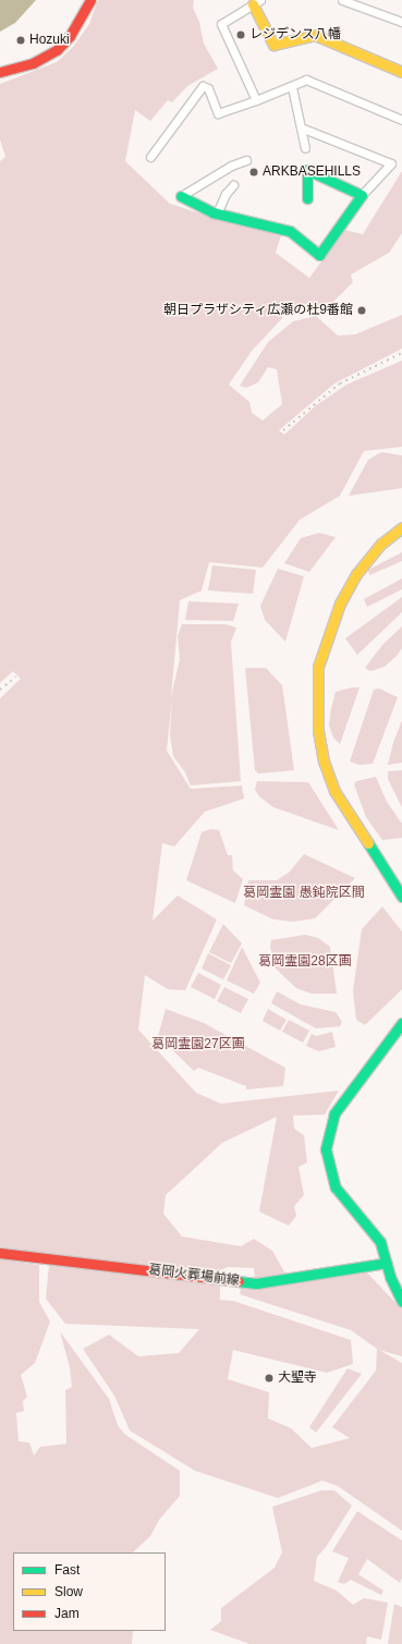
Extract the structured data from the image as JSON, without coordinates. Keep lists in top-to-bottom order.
{
  "streets": {
    "street": ["葛岡火葬場前線"]
  },
  "parks": ["葛岡霊園 愚鈍院区間", "葛岡霊園28区画", "葛岡霊園27区画"],
  "places": [
    "レジデンス八幡",
    "Hozuki",
    "ARKBASEHILLS",
    "朝日プラザシティ広瀬の杜9番館",
    "大聖寺"
  ],
  "legend": ["Fast", "Slow", "Jam"]
}
